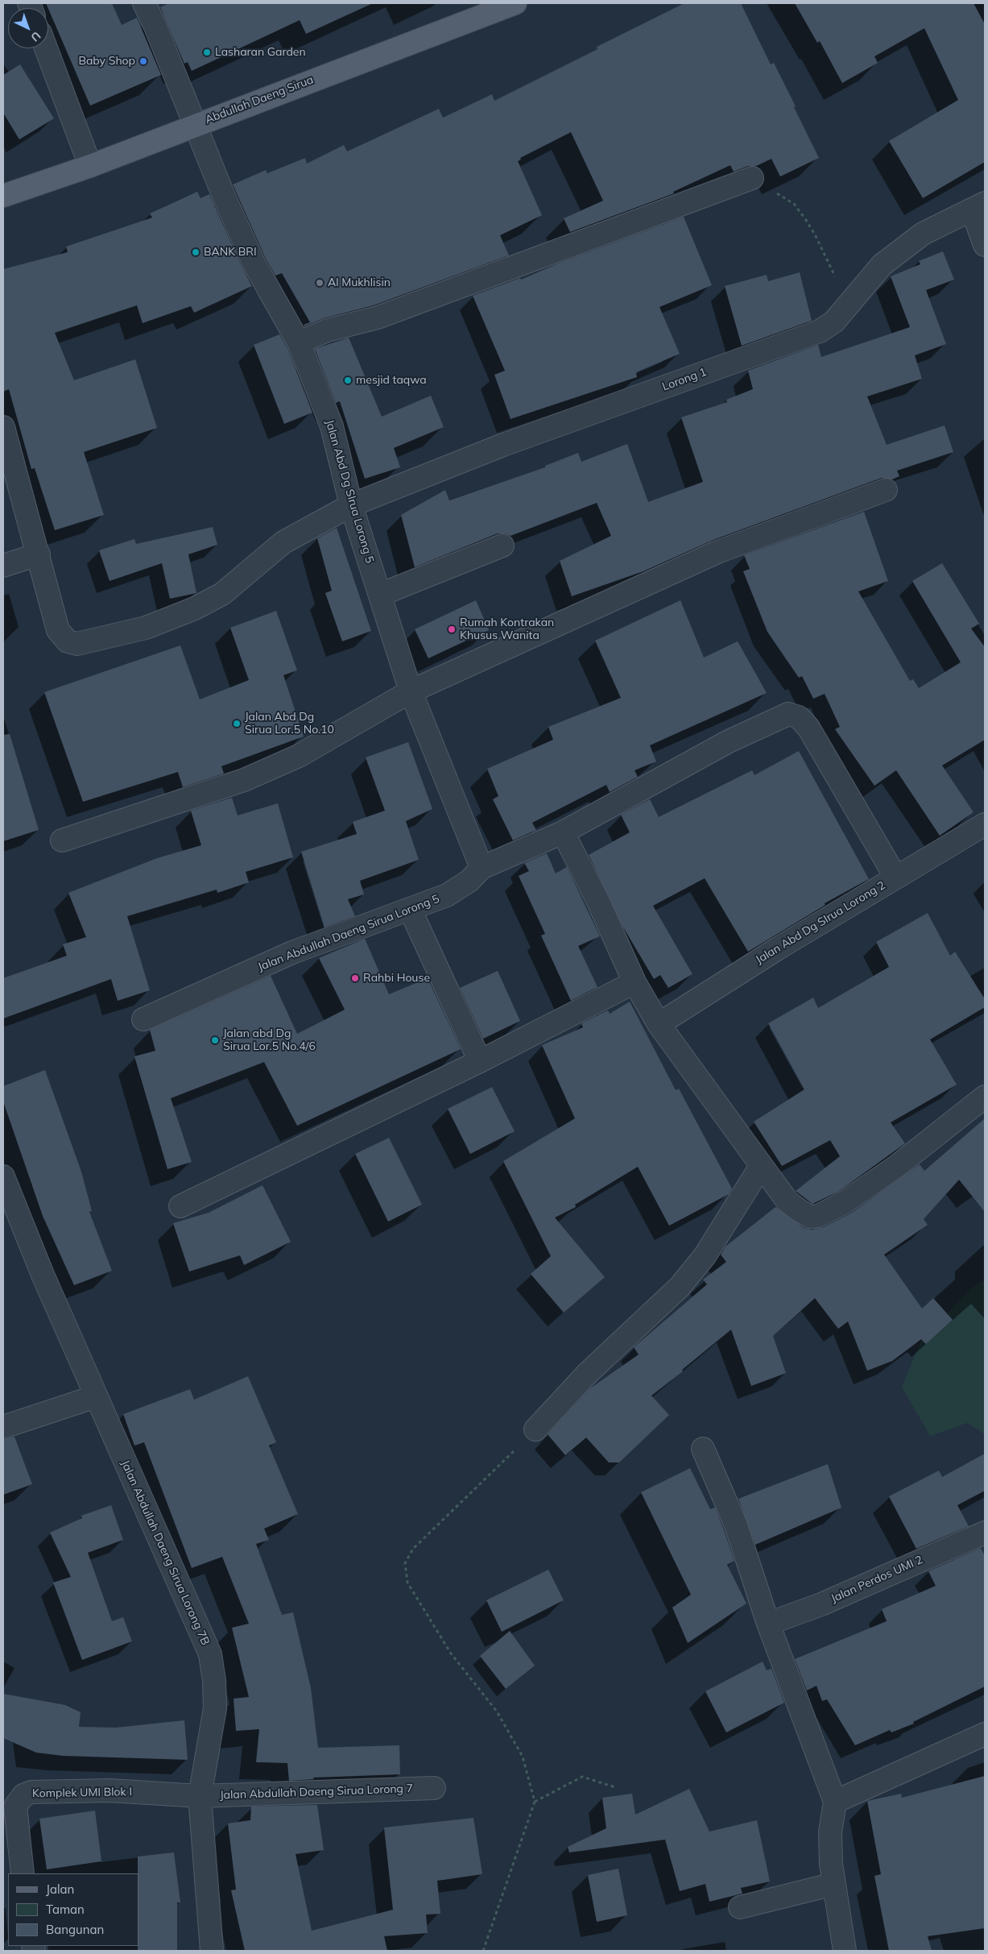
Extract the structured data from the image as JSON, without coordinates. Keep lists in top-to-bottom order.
{
  "streets": {
    "main road": ["Abdullah Daeng Sirua"],
    "street": [
      "Lorong 1",
      "Jalan Abd Dg SIrua Lorong 5",
      "Jalan Abd Dg SIrua Lorong 2",
      "Jalan Abdullah Daeng Sirua Lorong 5",
      "Jalan Abdullah Daeng Sirua Lorong 7B",
      "Jalan Perdos UMI 2",
      "Jalan Abdullah Daeng Sirua Lorong 7",
      "Komplek UMI Blok I"
    ]
  },
  "crossings": [
    ["Abdullah Daeng Sirua", "Jalan Abd Dg SIrua Lorong 5"],
    ["Lorong 1", "Jalan Abd Dg SIrua Lorong 5"],
    ["Jalan Abd Dg SIrua Lorong 5", "Jalan Abdullah Daeng Sirua Lorong 5"],
    ["Jalan Abdullah Daeng Sirua Lorong 7B", "Jalan Abdullah Daeng Sirua Lorong 7"],
    ["Jalan Abdullah Daeng Sirua Lorong 7B", "Komplek UMI Blok I"],
    ["Jalan Abdullah Daeng Sirua Lorong 7", "Komplek UMI Blok I"]
  ],
  "places": [
    "Lasharan Garden",
    "Baby Shop",
    "BANK BRI",
    "Al Mukhlisin",
    "mesjid taqwa",
    "Rumah Kontrakan Khusus Wanita",
    "Jalan Abd Dg Sirua Lor.5 No.10",
    "Rahbi House",
    "Jalan abd Dg Sirua Lor.5 No.4/6"
  ],
  "legend": ["Jalan", "Taman", "Bangunan"],
  "north": "bottom right"
}
